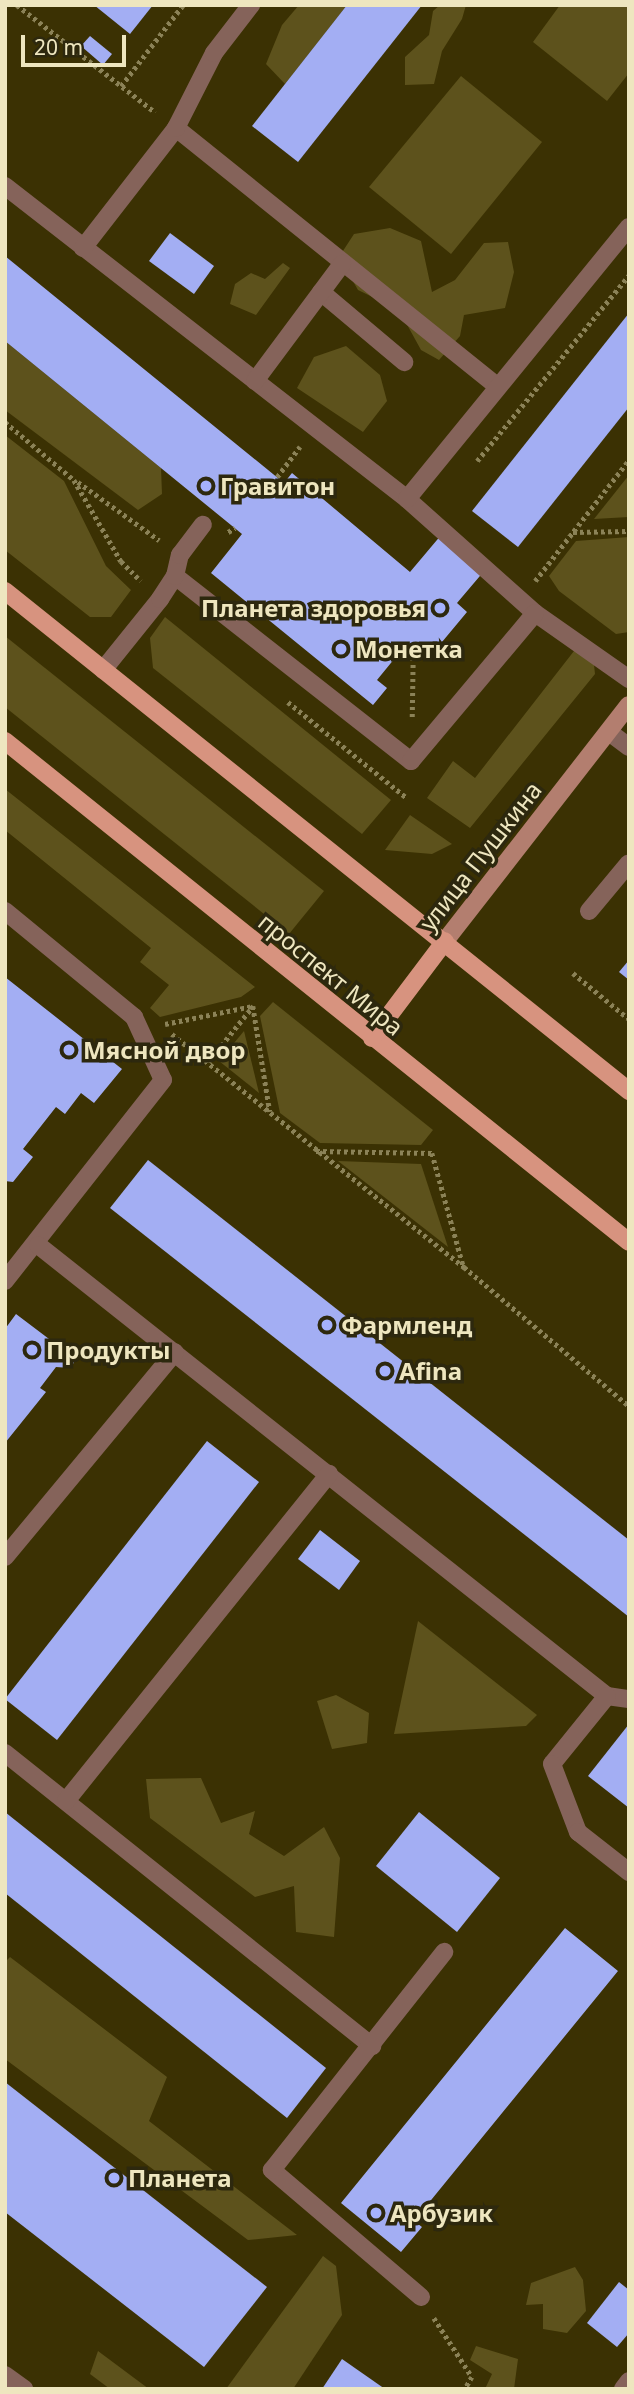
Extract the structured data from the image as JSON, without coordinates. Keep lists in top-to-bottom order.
{
  "streets": {
    "main road": ["улица Пушкина", "проспект Мира"]
  },
  "crossings": [
    ["улица Пушкина", "проспект Мира"]
  ],
  "places": [
    "Гравитон",
    "Планета здоровья",
    "Монетка",
    "Мясной двор",
    "Фармленд",
    "Продукты",
    "Afina",
    "Планета",
    "Арбузик"
  ],
  "scale_bar": "20 m"
}
